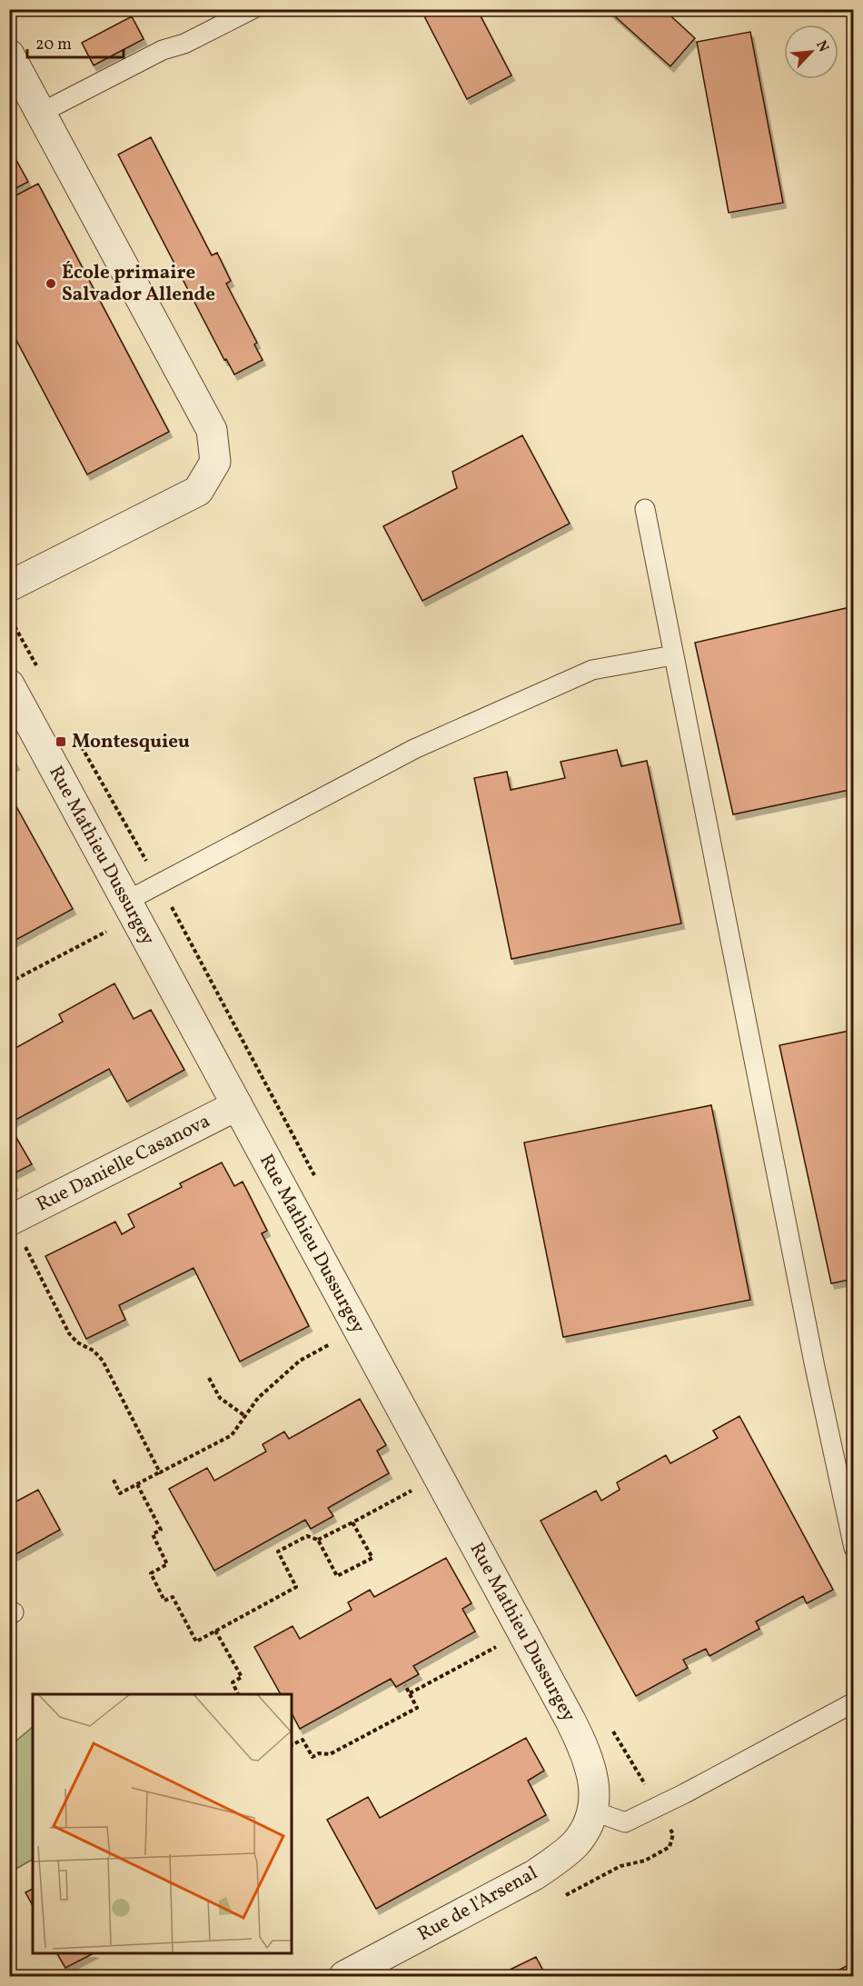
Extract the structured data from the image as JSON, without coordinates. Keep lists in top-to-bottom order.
{
  "streets": {
    "street": ["Rue Mathieu Dussurgey", "Rue Danielle Casanova", "Rue de l'Arsenal"]
  },
  "crossings": [
    ["Rue Mathieu Dussurgey", "Rue Danielle Casanova"],
    ["Rue Mathieu Dussurgey", "Rue de l'Arsenal"]
  ],
  "places": {
    "other": ["École primaire Salvador Allende"],
    "transit": ["Montesquieu"]
  },
  "scale_bar": "20 m",
  "north": "top right"
}
